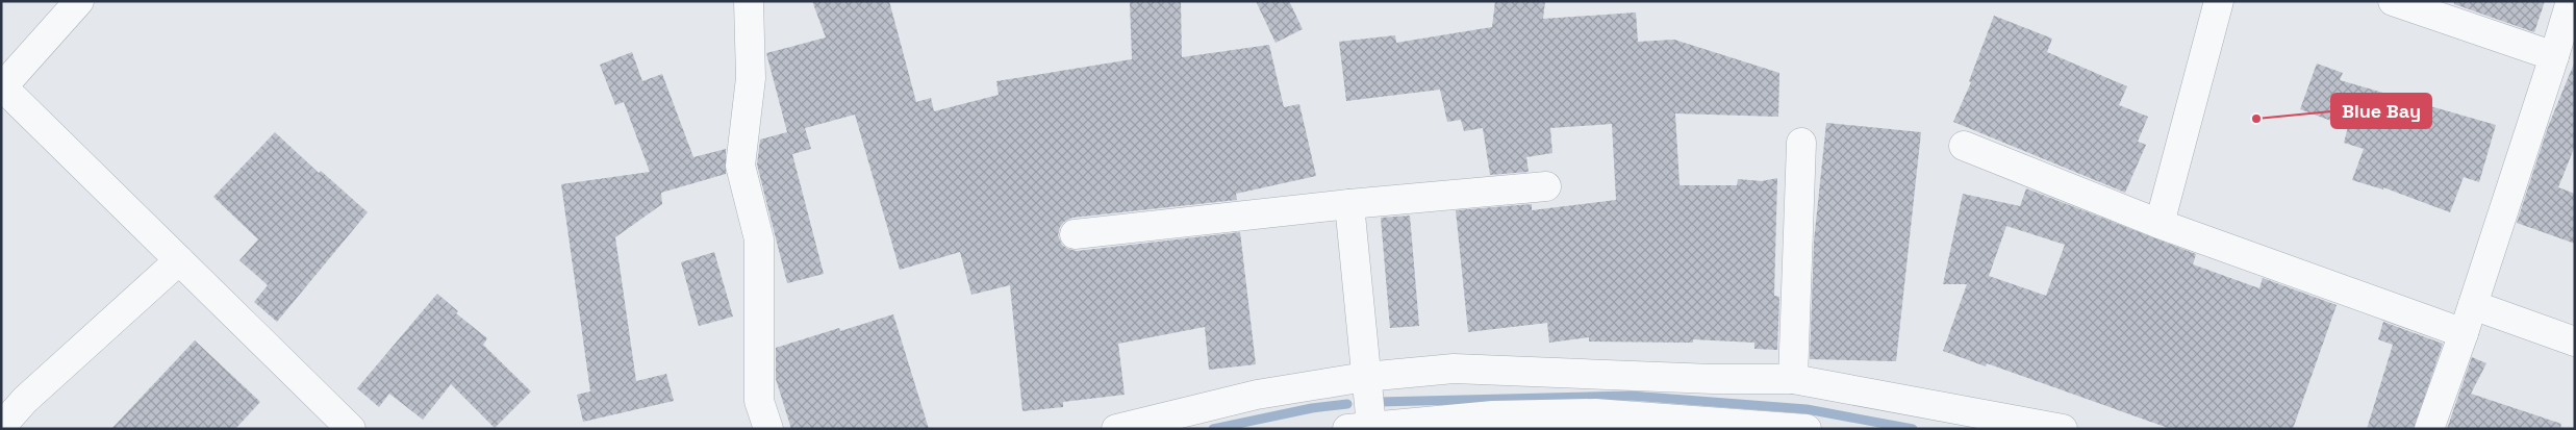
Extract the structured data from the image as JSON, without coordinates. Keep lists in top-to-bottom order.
{
  "places": ["Blue Bay"]
}
